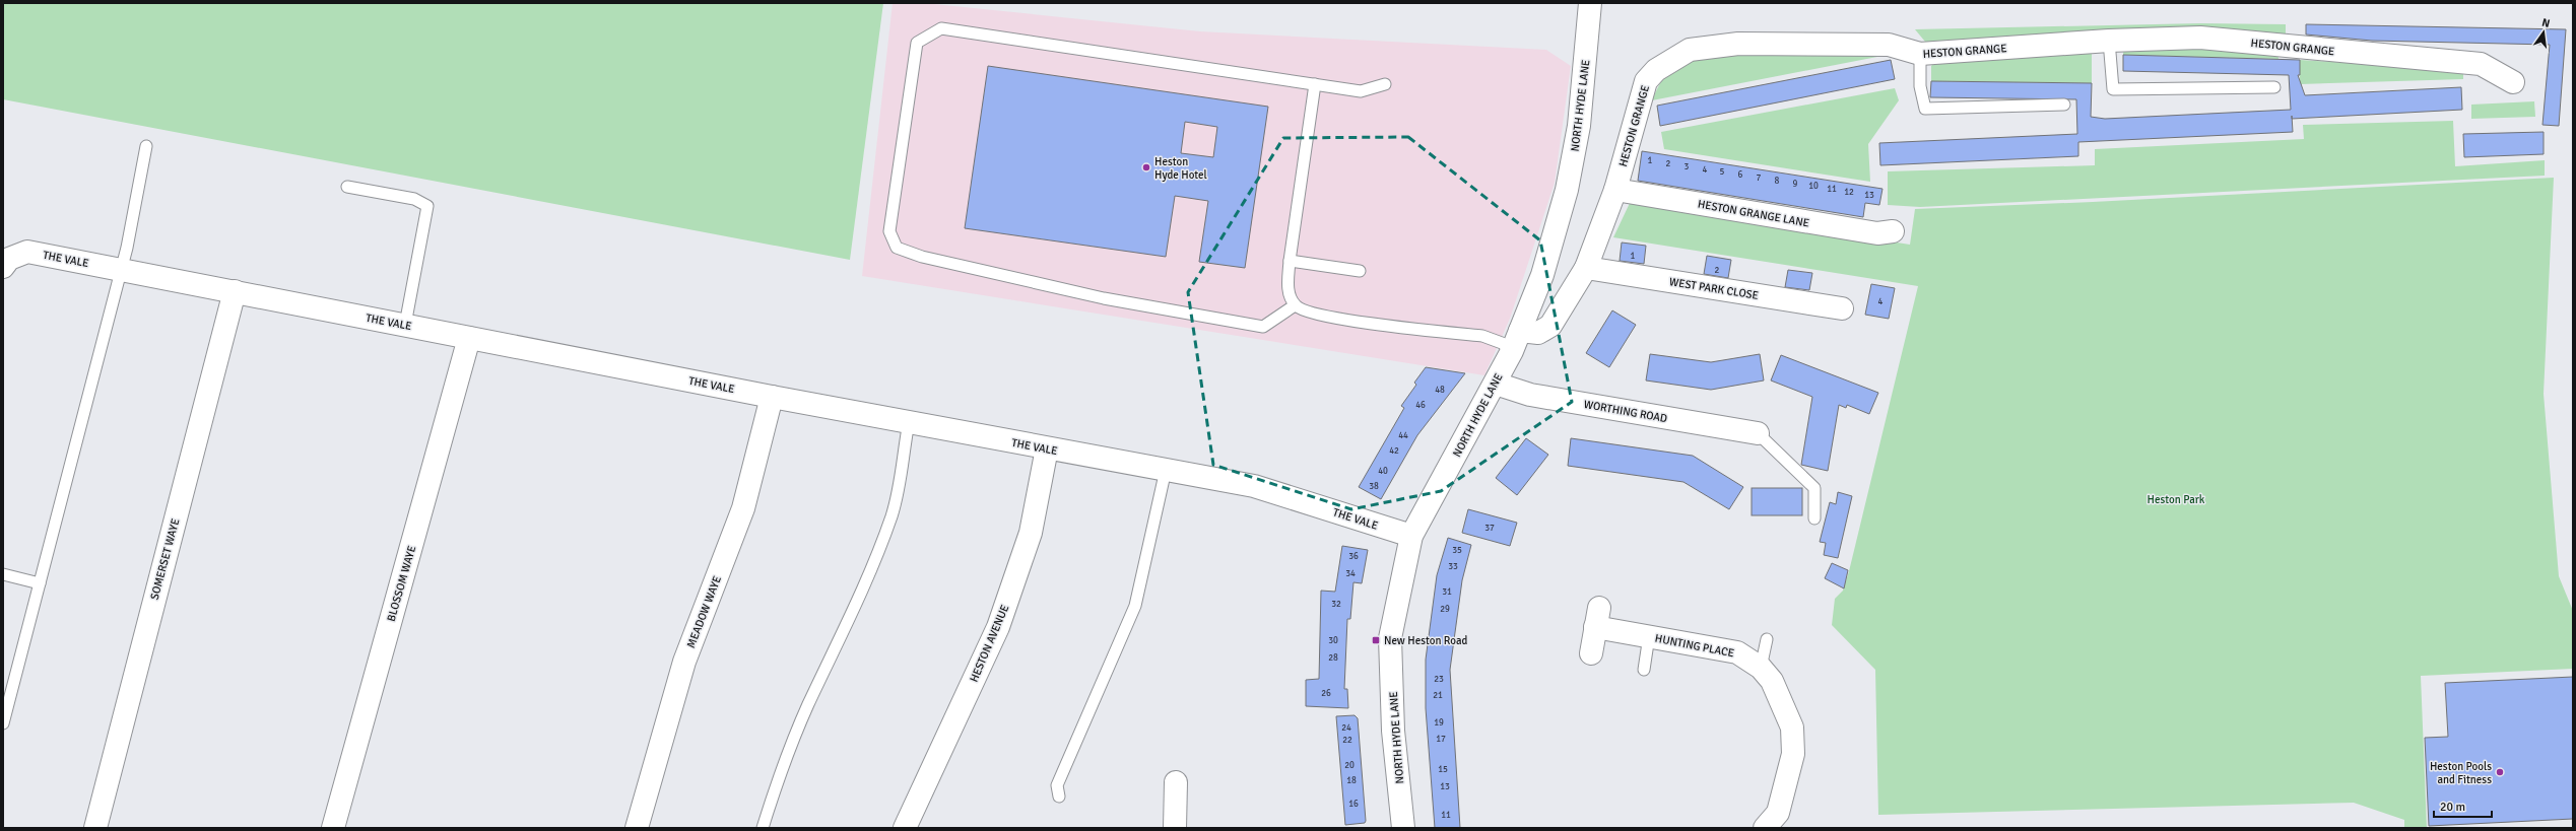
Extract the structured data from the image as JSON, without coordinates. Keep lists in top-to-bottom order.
{
  "streets": {
    "street": [
      "HESTON GRANGE",
      "NORTH HYDE LANE",
      "HESTON GRANGE LANE",
      "THE VALE",
      "WEST PARK CLOSE",
      "WORTHING ROAD",
      "SOMERSET WAYE",
      "BLOSSOM WAYE",
      "MEADOW WAYE",
      "HESTON AVENUE",
      "HUNTING PLACE"
    ]
  },
  "crossings": [
    ["HESTON GRANGE", "NORTH HYDE LANE"],
    ["HESTON GRANGE", "HESTON GRANGE LANE"],
    ["HESTON GRANGE", "WEST PARK CLOSE"],
    ["NORTH HYDE LANE", "THE VALE"],
    ["NORTH HYDE LANE", "WORTHING ROAD"],
    ["THE VALE", "SOMERSET WAYE"],
    ["THE VALE", "BLOSSOM WAYE"],
    ["THE VALE", "MEADOW WAYE"],
    ["THE VALE", "HESTON AVENUE"]
  ],
  "parks": ["Heston Park"],
  "places": {
    "other": ["Heston Hyde Hotel", "Heston Pools and Fitness"],
    "transit": ["New Heston Road"]
  },
  "house_numbers": [
    "1",
    "2",
    "3",
    "4",
    "5",
    "6",
    "7",
    "8",
    "9",
    "10",
    "11",
    "12",
    "13",
    "1",
    "2",
    "4",
    "48",
    "46",
    "44",
    "42",
    "40",
    "38",
    "37",
    "35",
    "36",
    "33",
    "34",
    "31",
    "32",
    "29",
    "30",
    "28",
    "23",
    "26",
    "21",
    "19",
    "24",
    "17",
    "22",
    "20",
    "15",
    "18",
    "13",
    "16",
    "11"
  ],
  "scale_bar": "20 m",
  "north": "top"
}
